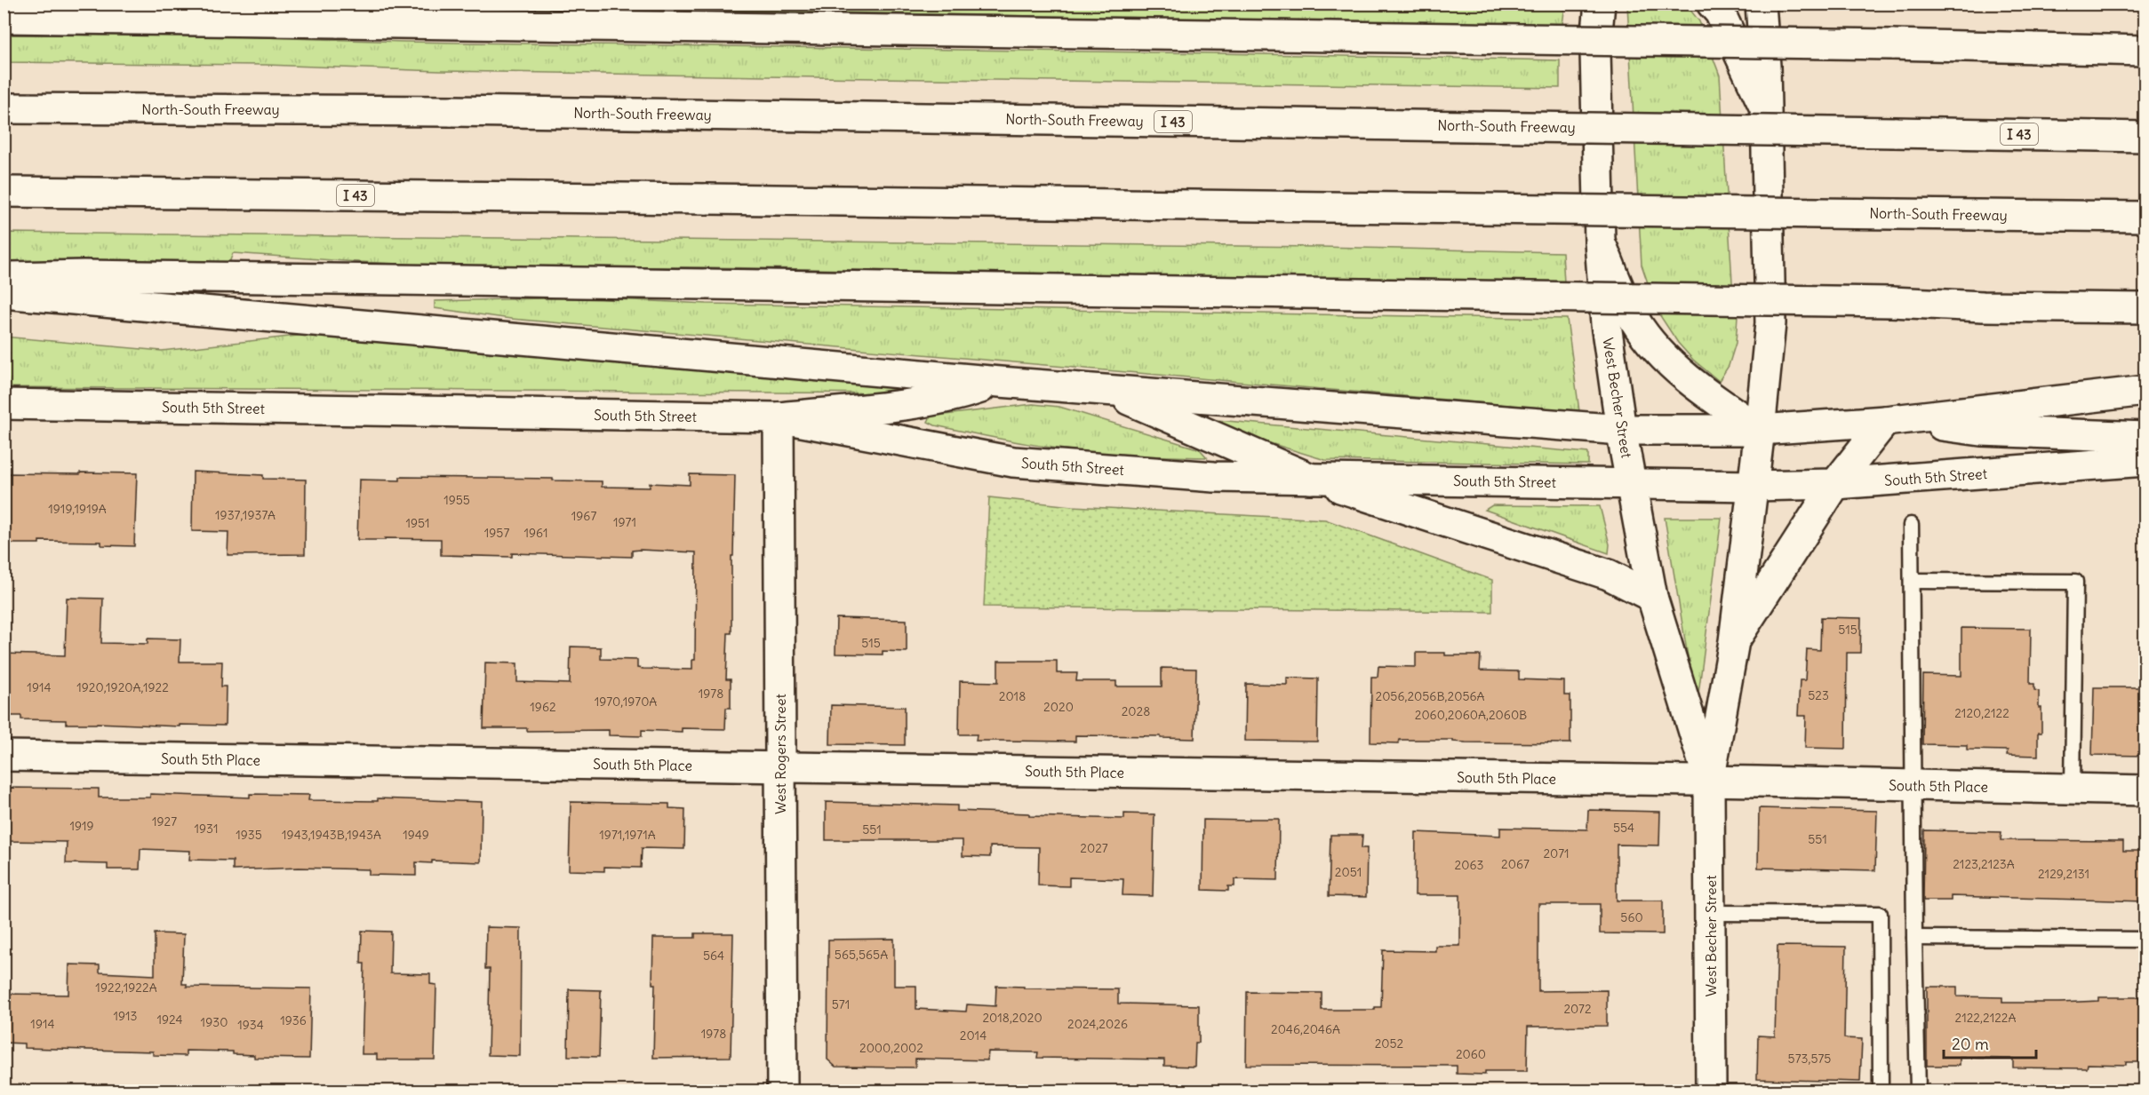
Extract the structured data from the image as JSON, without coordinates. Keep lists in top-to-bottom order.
{
  "streets": {
    "main road": [
      "North-South Freeway",
      "I 43",
      "West Becher Street",
      "South 5th Street",
      "West Rogers Street",
      "South 5th Place"
    ]
  },
  "crossings": [
    ["West Becher Street", "South 5th Street"],
    ["West Becher Street", "South 5th Place"],
    ["South 5th Street", "West Rogers Street"],
    ["West Rogers Street", "South 5th Place"]
  ],
  "house_numbers": [
    "1955",
    "1919,1919A",
    "1937,1937A",
    "1967",
    "1971",
    "1951",
    "1957",
    "1961",
    "515",
    "515",
    "1914",
    "1920,1920A,1922",
    "1978",
    "523",
    "2018",
    "2056,2056B,2056A",
    "1970,1970A",
    "1962",
    "2020",
    "2028",
    "2120,2122",
    "2060,2060A,2060B",
    "1927",
    "1919",
    "554",
    "1931",
    "551",
    "1935",
    "1943,1943B,1943A",
    "1949",
    "1971,1971A",
    "551",
    "2027",
    "2071",
    "2067",
    "2123,2123A",
    "2063",
    "2051",
    "2129,2131",
    "560",
    "565,565A",
    "564",
    "1922,1922A",
    "571",
    "2072",
    "1913",
    "2018,2020",
    "2122,2122A",
    "1924",
    "1936",
    "1930",
    "1914",
    "2024,2026",
    "1934",
    "2046,2046A",
    "1978",
    "2014",
    "2052",
    "2000,2002",
    "2060",
    "573,575"
  ],
  "scale_bar": "20 m"
}
